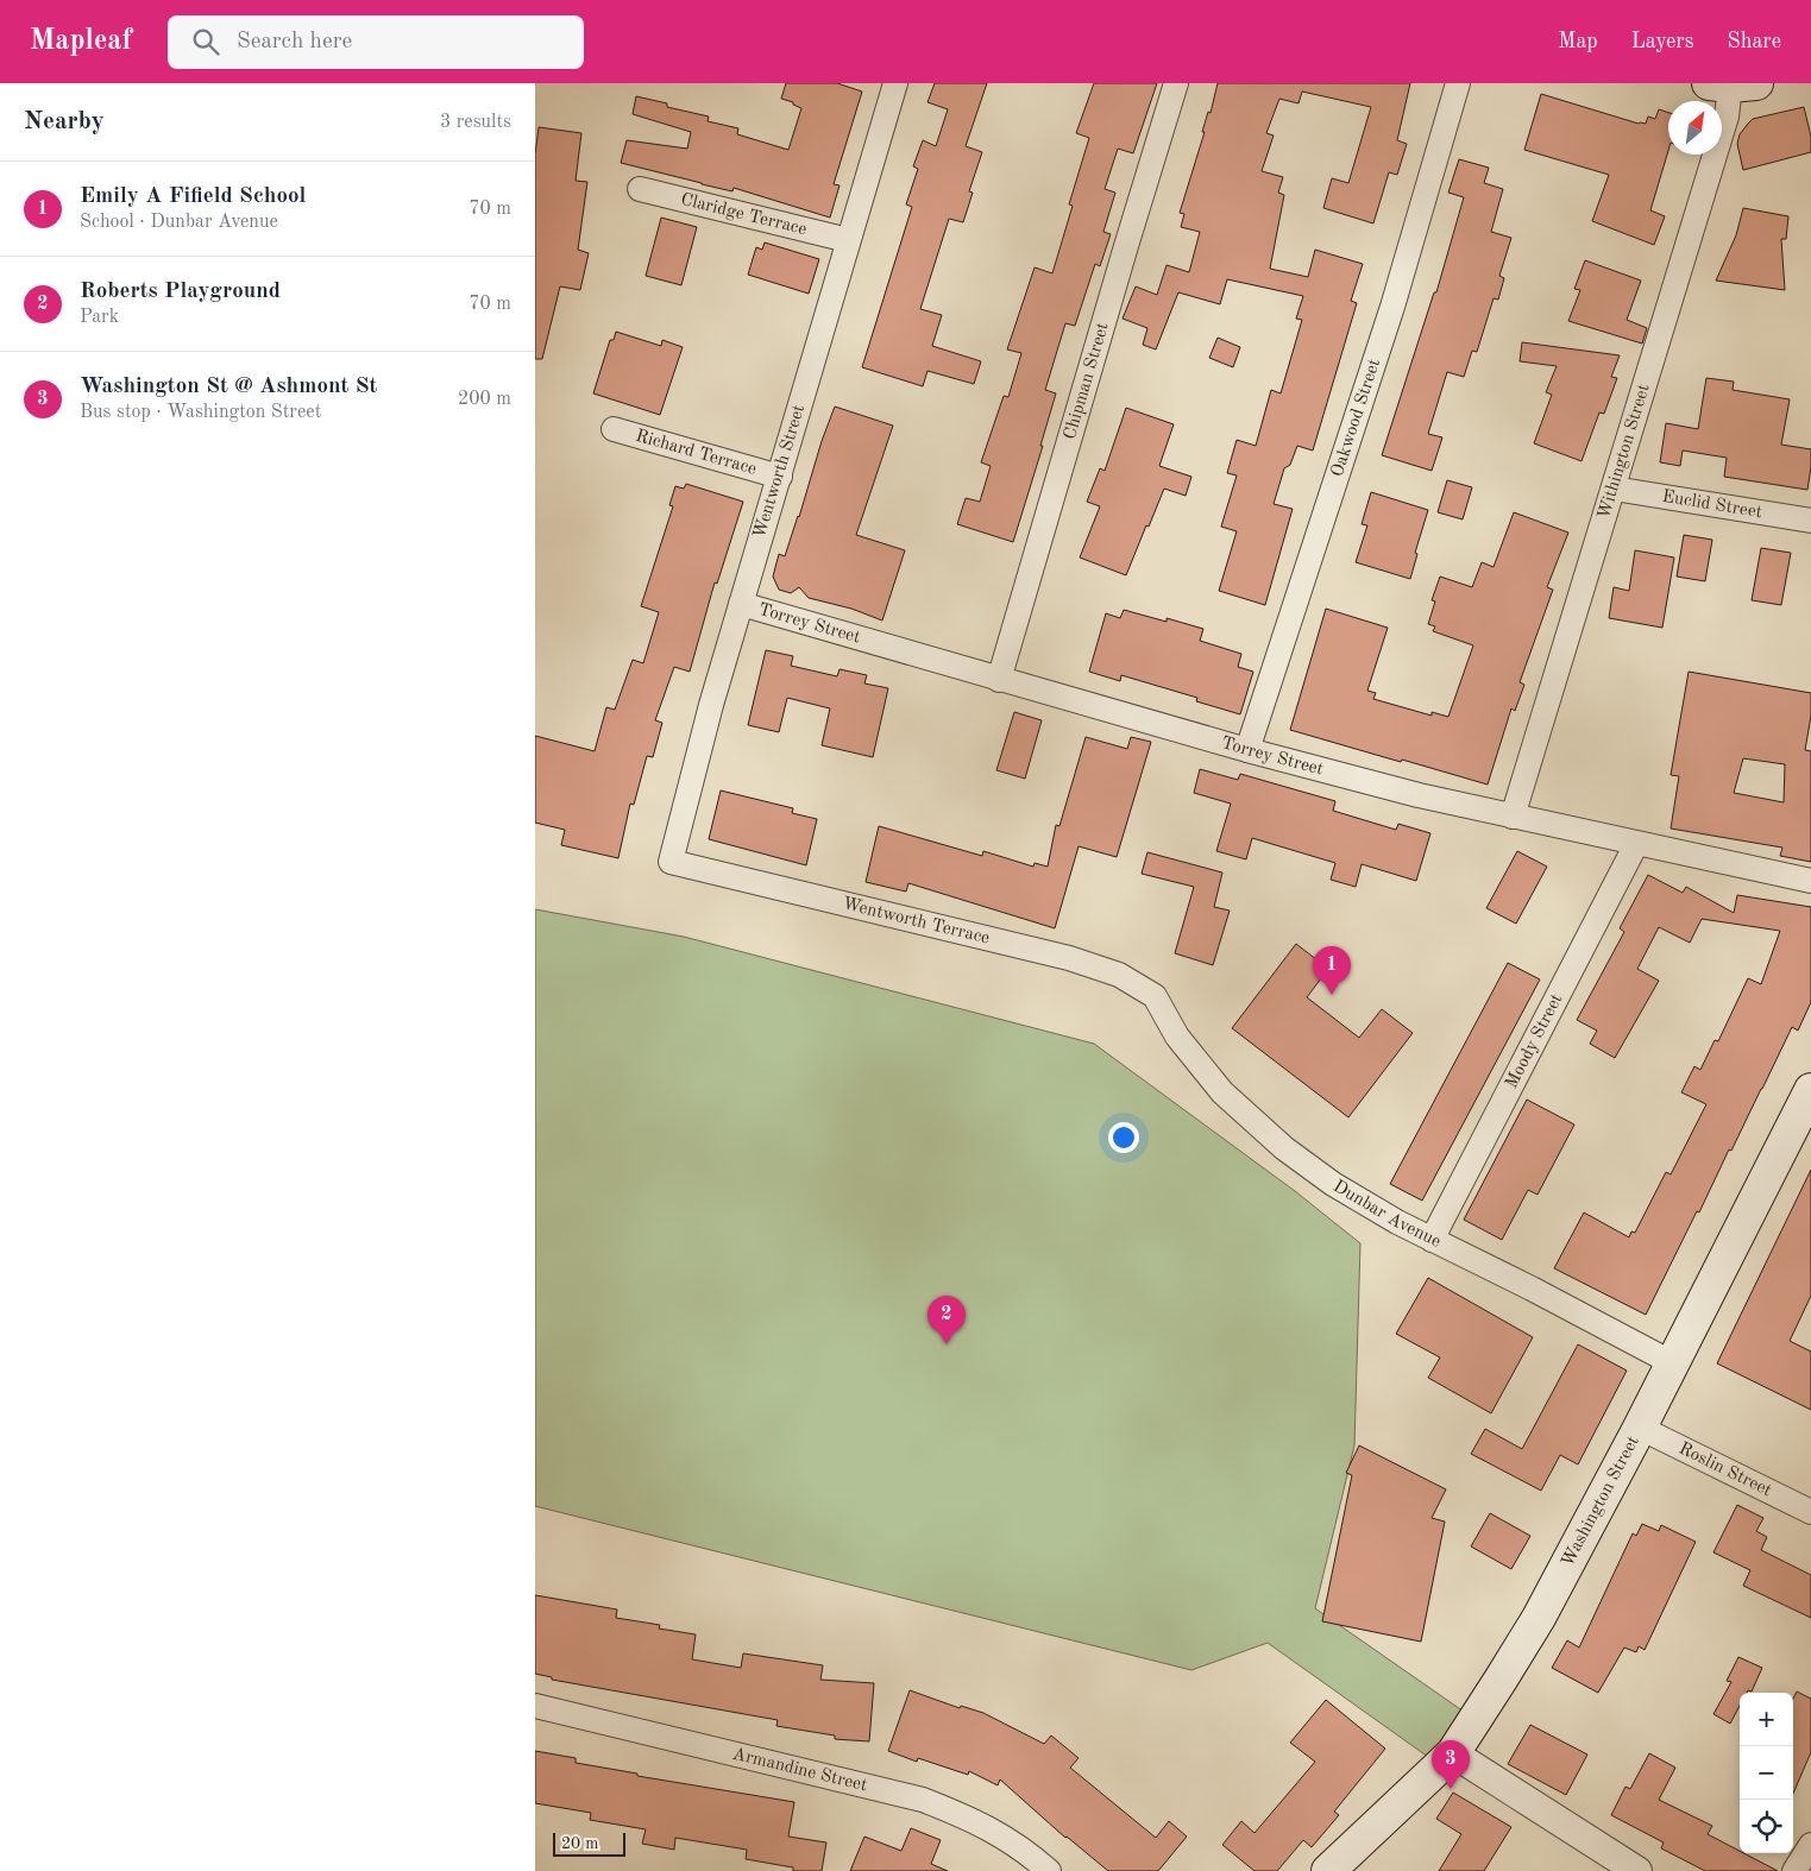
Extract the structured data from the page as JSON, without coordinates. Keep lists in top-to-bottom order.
{
  "streets": {
    "main road": ["Washington Street"],
    "street": [
      "Claridge Terrace",
      "Chipman Street",
      "Oakwood Street",
      "Withington Street",
      "Richard Terrace",
      "Wentworth Street",
      "Euclid Street",
      "Torrey Street",
      "Wentworth Terrace",
      "Moody Street",
      "Dunbar Avenue",
      "Roslin Street",
      "Armandine Street"
    ]
  },
  "crossings": [
    ["Claridge Terrace", "Wentworth Street"],
    ["Chipman Street", "Torrey Street"],
    ["Oakwood Street", "Torrey Street"],
    ["Withington Street", "Euclid Street"],
    ["Withington Street", "Torrey Street"],
    ["Richard Terrace", "Wentworth Street"],
    ["Wentworth Street", "Torrey Street"],
    ["Wentworth Street", "Wentworth Terrace"],
    ["Torrey Street", "Moody Street"],
    ["Wentworth Terrace", "Dunbar Avenue"],
    ["Moody Street", "Dunbar Avenue"],
    ["Dunbar Avenue", "Washington Street"],
    ["Roslin Street", "Washington Street"]
  ],
  "scale_bar": "20 m",
  "north": "top right",
  "page": {
    "header": "Mapleaf",
    "search": "Search here",
    "nav": ["Map", "Layers", "Share"],
    "heading": ["Nearby", "3 results"],
    "list": [
      {
        "mark": "1",
        "name": "Emily A Fifield School",
        "note": "School · Dunbar Avenue",
        "value": "70 m"
      },
      {
        "mark": "2",
        "name": "Roberts Playground",
        "note": "Park",
        "value": "70 m"
      },
      {
        "mark": "3",
        "name": "Washington St @ Ashmont St",
        "note": "Bus stop · Washington Street",
        "value": "200 m"
      }
    ],
    "pins": ["1", "2", "3"],
    "map_buttons": ["+", "−"],
    "scale": "20 m"
  }
}
